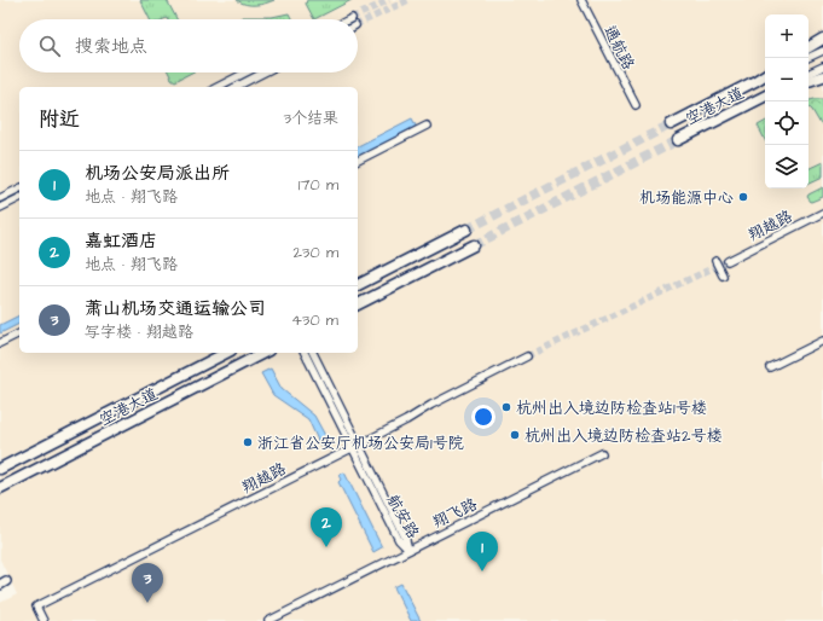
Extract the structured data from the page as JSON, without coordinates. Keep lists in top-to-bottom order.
{
  "streets": {
    "main road": ["空港大道"],
    "street": [
      "通航路",
      "翔越路",
      "翔飞路",
      "航安路"
    ]
  },
  "crossings": [
    ["翔越路", "航安路"],
    ["翔飞路", "航安路"]
  ],
  "places": [
    "机场能源中心",
    "杭州出入境边防检查站1号楼",
    "杭州出入境边防检查站2号楼",
    "浙江省公安厅机场公安局1号院"
  ],
  "page": {
    "map_buttons": ["+", "−"],
    "search": "搜索地点",
    "heading": ["附近", "3个结果"],
    "list": [
      {
        "mark": "1",
        "name": "机场公安局派出所",
        "note": "地点 · 翔飞路",
        "value": "170 m"
      },
      {
        "mark": "2",
        "name": "嘉虹酒店",
        "note": "地点 · 翔飞路",
        "value": "230 m"
      },
      {
        "mark": "3",
        "name": "萧山机场交通运输公司",
        "note": "写字楼 · 翔越路",
        "value": "430 m"
      }
    ],
    "pins": ["2", "1", "3"]
  }
}
